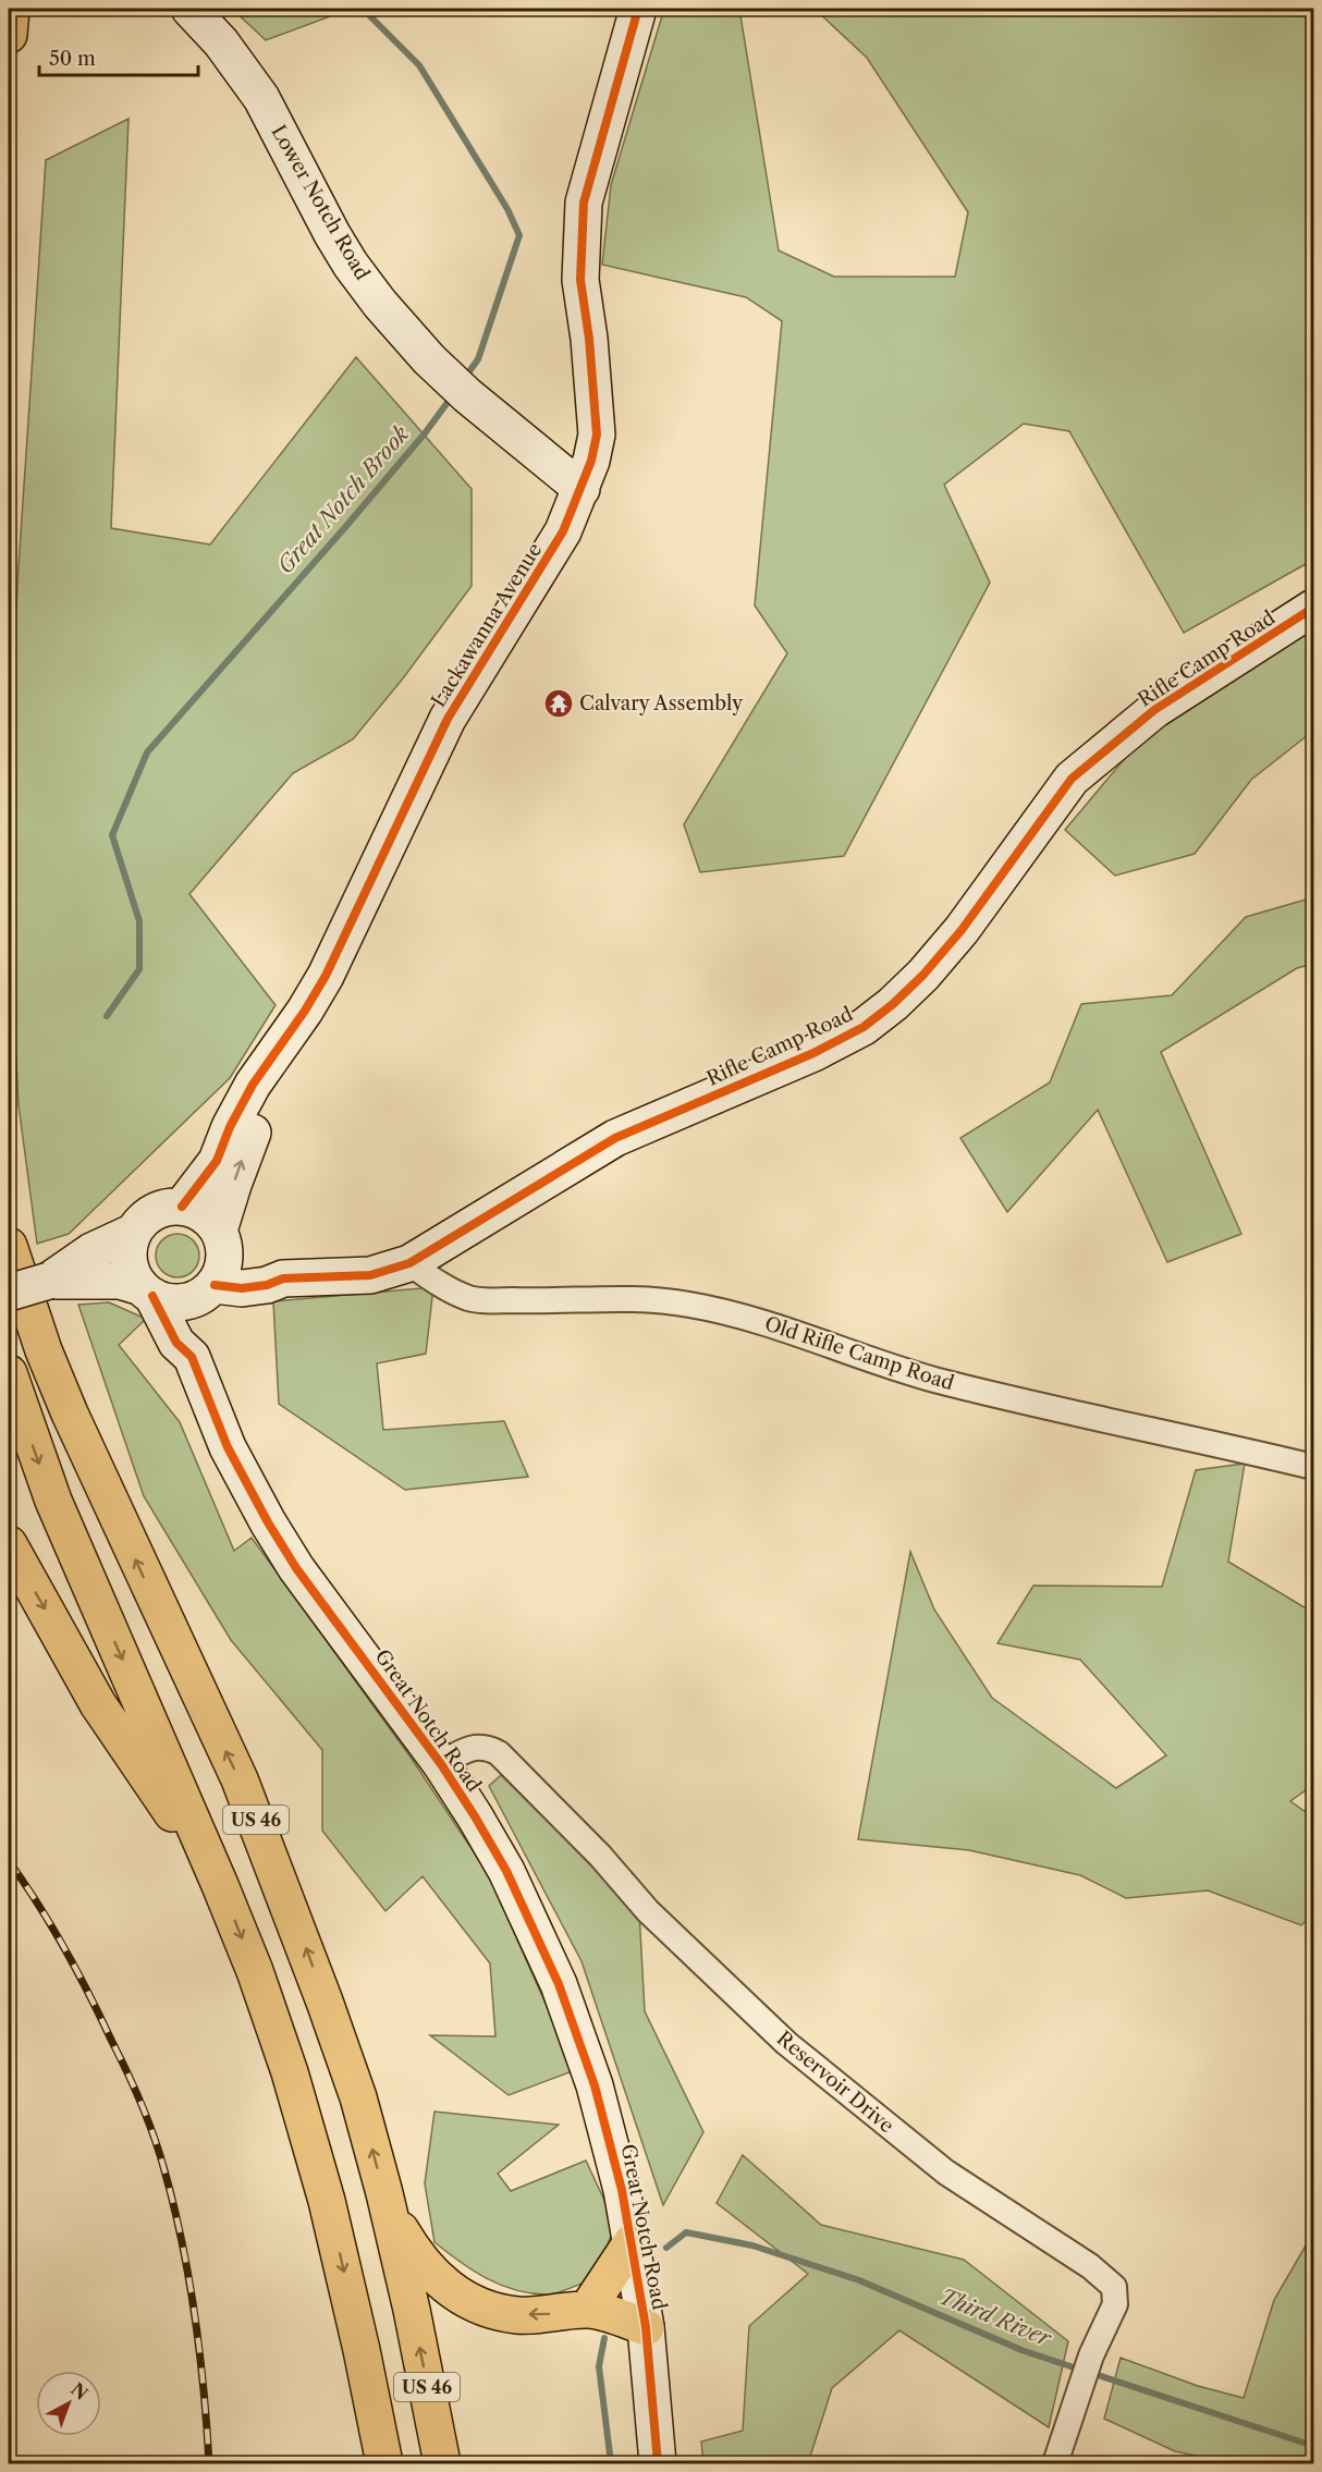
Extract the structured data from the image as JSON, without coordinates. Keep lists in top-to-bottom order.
{
  "streets": {
    "highway": ["US 46"],
    "street": [
      "Lower Notch Road",
      "Lackawanna Avenue",
      "Rifle Camp Road",
      "Old Rifle Camp Road",
      "Great Notch Road",
      "Reservoir Drive"
    ]
  },
  "crossings": [
    ["Lower Notch Road", "Lackawanna Avenue"],
    ["Lackawanna Avenue", "Rifle Camp Road"],
    ["Lackawanna Avenue", "Great Notch Road"],
    ["Rifle Camp Road", "Old Rifle Camp Road"],
    ["Rifle Camp Road", "Great Notch Road"],
    ["Great Notch Road", "Reservoir Drive"]
  ],
  "water": ["Great Notch Brook", "Third River"],
  "places": {
    "temple": ["Calvary Assembly"]
  },
  "scale_bar": "50 m",
  "north": "top right"
}
